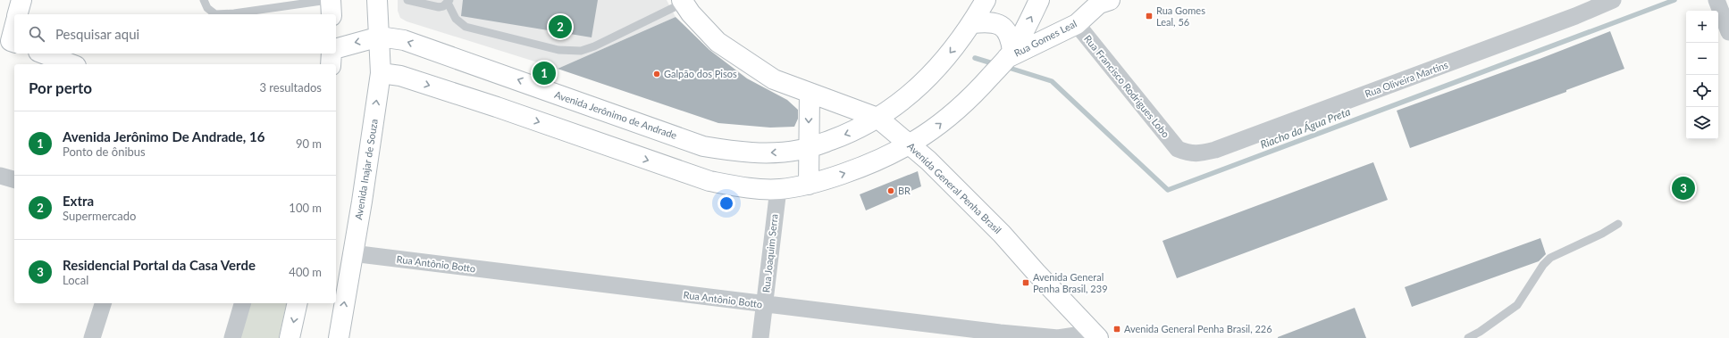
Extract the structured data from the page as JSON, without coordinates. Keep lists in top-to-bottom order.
{
  "streets": {
    "main road": [
      "Rua Gomes Leal",
      "Avenida Jerônimo de Andrade",
      "Avenida Inajar de Souza",
      "Avenida General Penha Brasil"
    ],
    "street": [
      "Rua Oliveira Martins",
      "Rua Francisco Rodrigues Lobo",
      "Rua Joaquim Serra",
      "Rua Antônio Botto"
    ]
  },
  "crossings": [
    ["Rua Gomes Leal", "Rua Francisco Rodrigues Lobo"],
    ["Rua Oliveira Martins", "Rua Francisco Rodrigues Lobo"],
    ["Avenida Jerônimo de Andrade", "Avenida Inajar de Souza"],
    ["Avenida Jerônimo de Andrade", "Avenida General Penha Brasil"],
    ["Avenida Inajar de Souza", "Rua Antônio Botto"],
    ["Avenida General Penha Brasil", "Rua Antônio Botto"],
    ["Rua Joaquim Serra", "Rua Antônio Botto"]
  ],
  "one_way": ["Avenida Inajar de Souza"],
  "water": ["Riacho da Água Preta"],
  "places": {
    "transit": ["Rua Gomes Leal, 56", "Avenida General Penha Brasil, 239", "Avenida General Penha Brasil, 226"],
    "other": ["Galpão dos Pisos", "BR"]
  },
  "page": {
    "map_buttons": ["+", "−"],
    "pins": ["2", "1", "3"],
    "search": "Pesquisar aqui",
    "heading": ["Por perto", "3 resultados"],
    "list": [
      {
        "mark": "1",
        "name": "Avenida Jerônimo De Andrade, 16",
        "note": "Ponto de ônibus",
        "value": "90 m"
      },
      {
        "mark": "2",
        "name": "Extra",
        "note": "Supermercado",
        "value": "100 m"
      },
      {
        "mark": "3",
        "name": "Residencial Portal da Casa Verde",
        "note": "Local",
        "value": "400 m"
      }
    ]
  }
}
